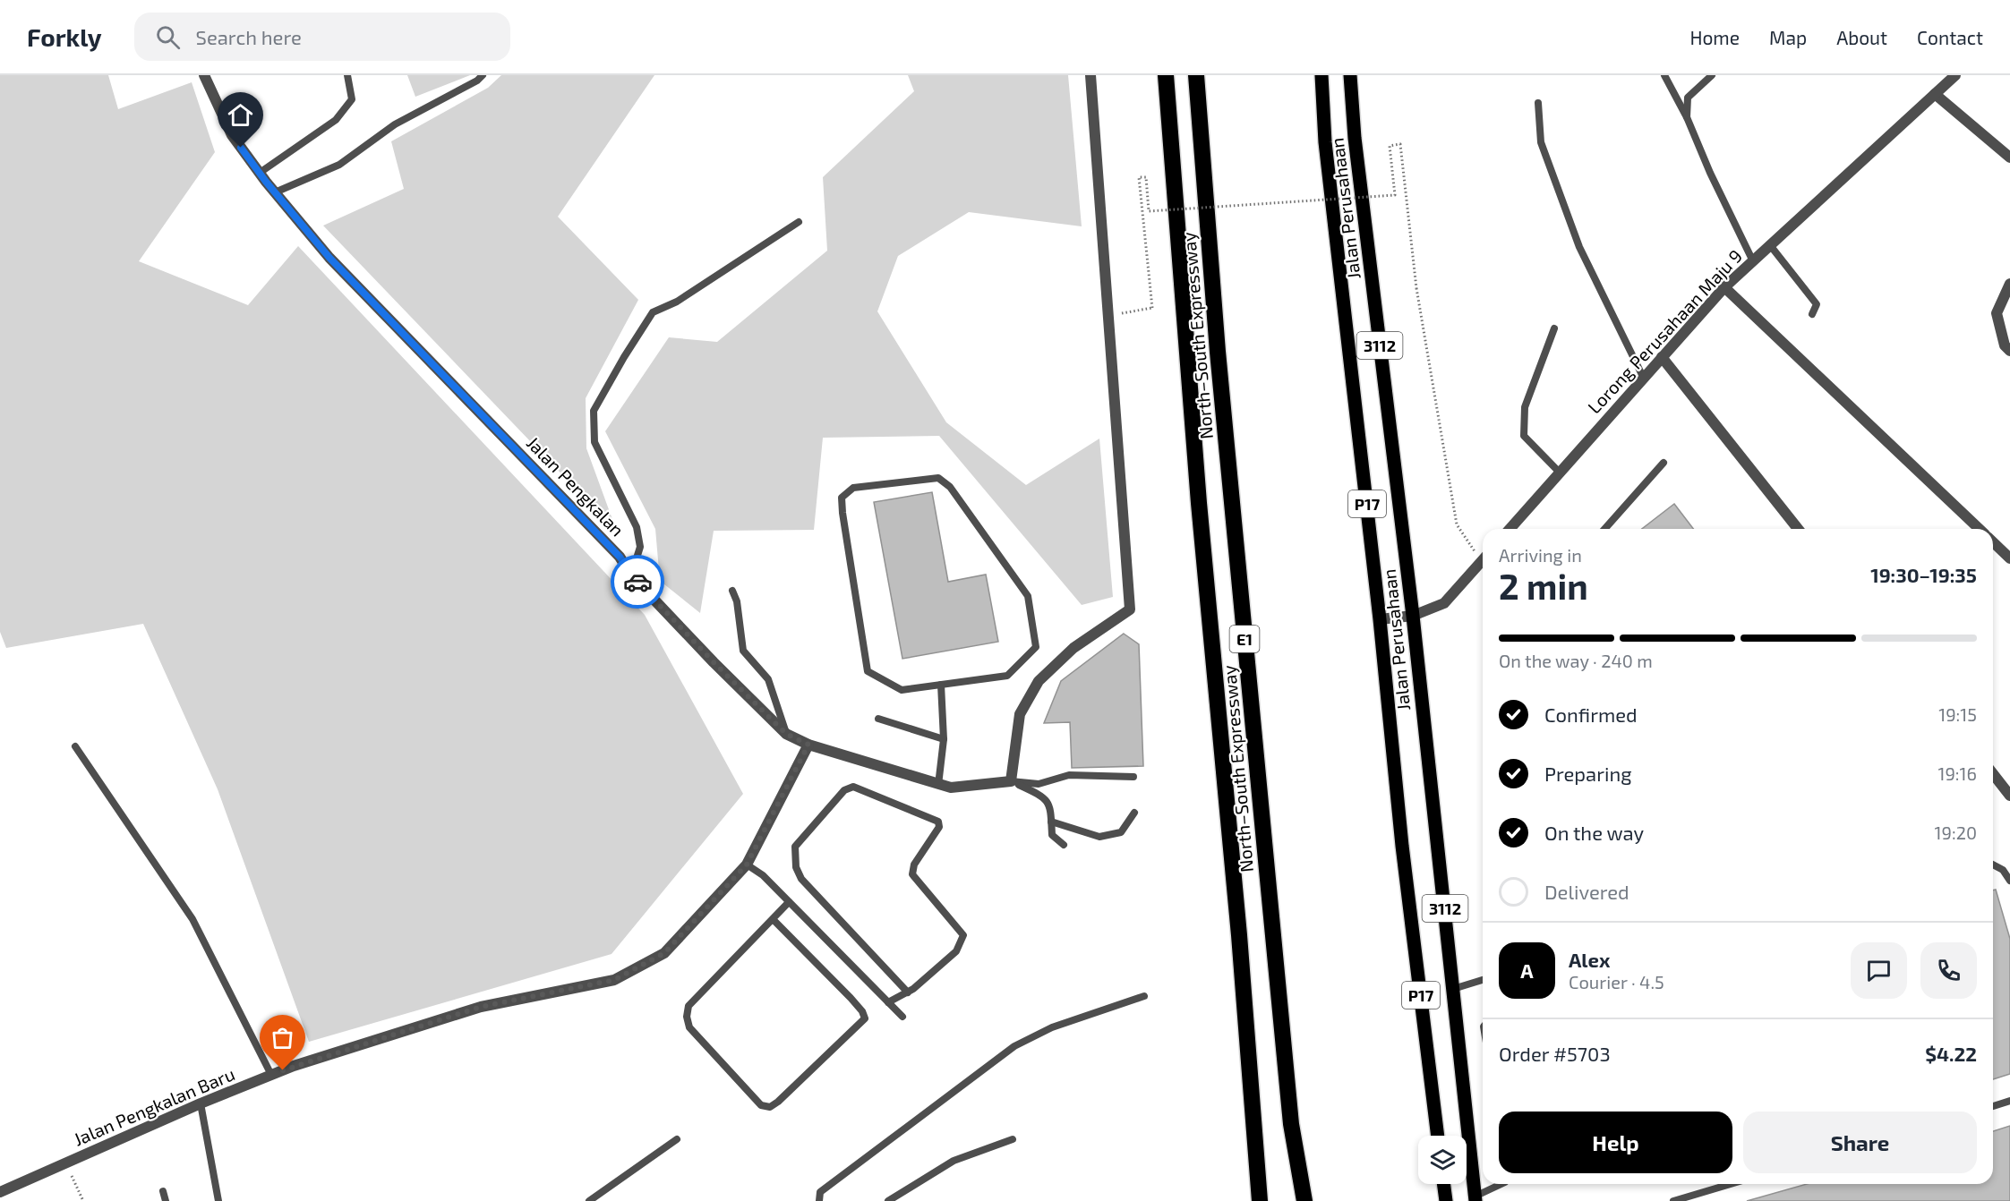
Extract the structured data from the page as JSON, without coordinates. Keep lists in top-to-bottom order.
{
  "streets": {
    "highway": ["North–South Expressway", "E1"],
    "main road": ["Jalan Perusahaan", "3112", "P17"],
    "street": ["Lorong Perusahaan Maju 9", "Jalan Pengkalan", "Jalan Pengkalan Baru"]
  },
  "crossings": [
    ["Jalan Pengkalan", "Jalan Pengkalan Baru"]
  ],
  "page": {
    "header": "Forkly",
    "search": "Search here",
    "nav": [
      "Home",
      "Map",
      "About",
      "Contact"
    ],
    "heading": ["2 min", "Arriving in", "19:30–19:35"],
    "panel": [
      "Alex",
      "Courier · 4.5",
      "Order #5703",
      "$4.22"
    ],
    "bar": "On the way · 240 m",
    "list": [
      ["Confirmed", "19:15"],
      ["Preparing", "19:16"],
      ["On the way", "19:20"],
      "Delivered"
    ],
    "round": "A",
    "buttons": ["Help", "Share"]
  }
}
